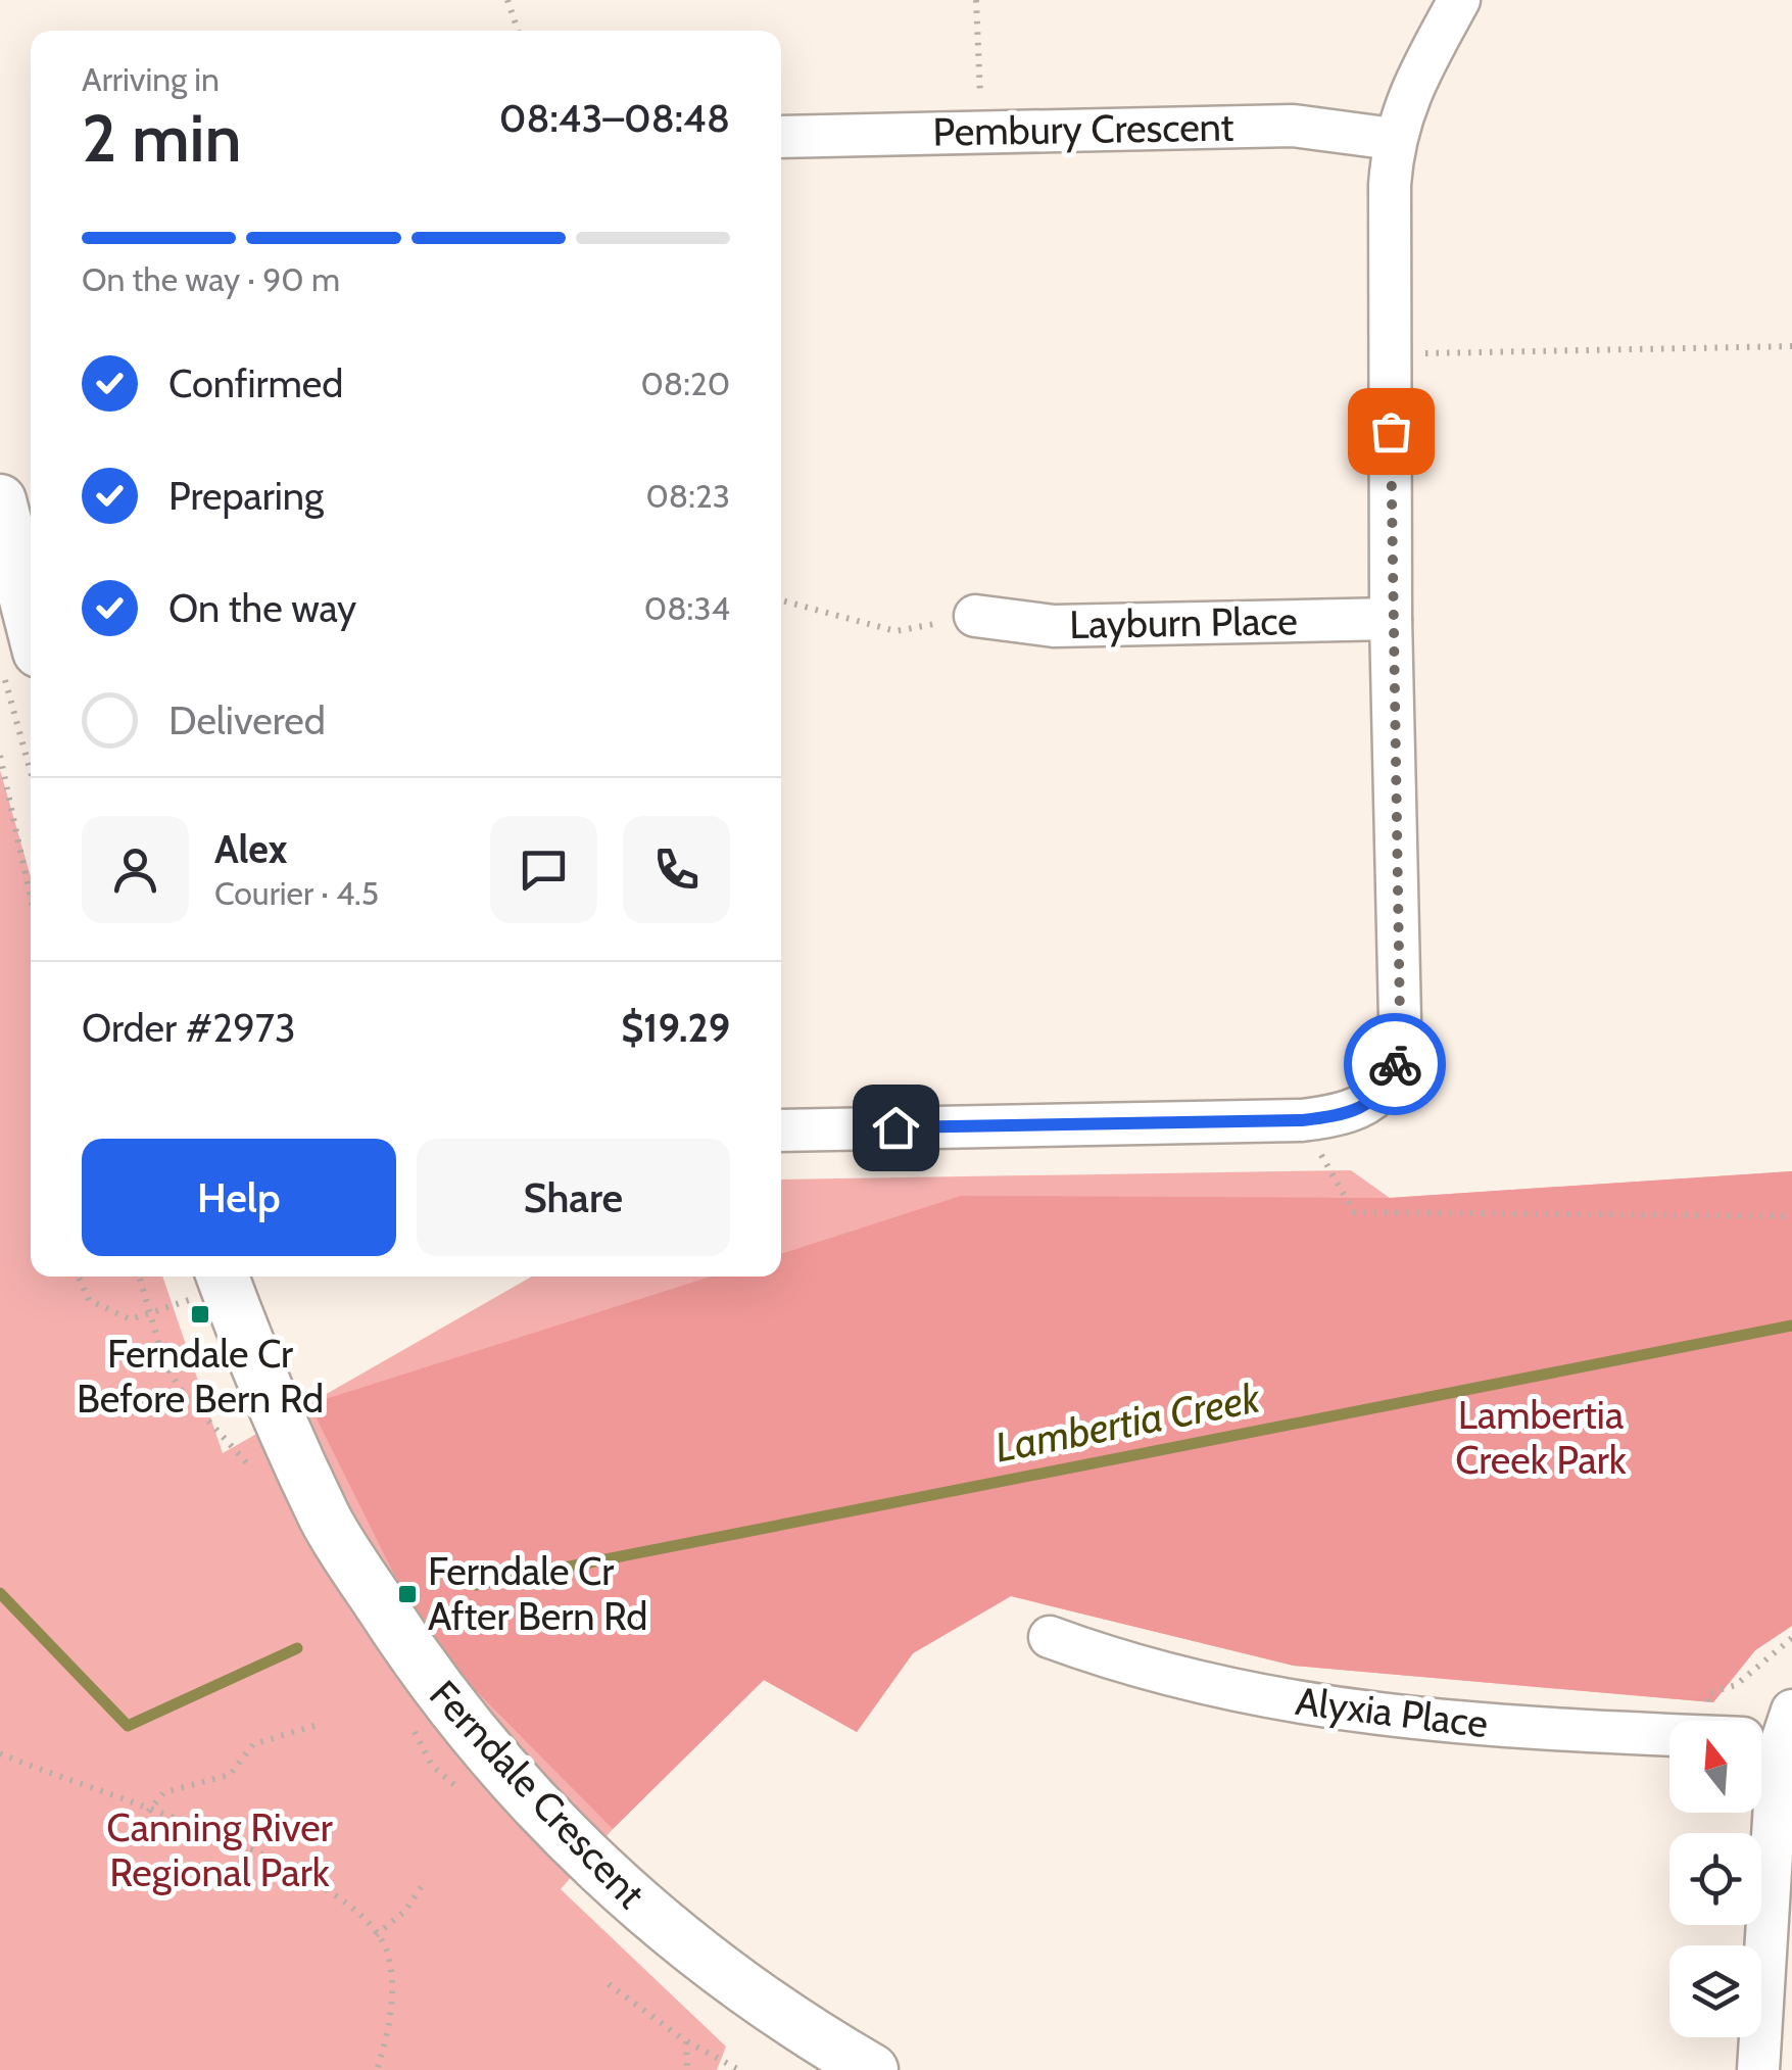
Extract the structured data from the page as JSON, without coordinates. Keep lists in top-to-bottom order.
{
  "streets": {
    "street": [
      "Pembury Crescent",
      "Layburn Place",
      "Alyxia Place",
      "Ferndale Crescent"
    ]
  },
  "water": ["Lambertia Creek"],
  "parks": ["Lambertia Creek Park", "Canning River Regional Park"],
  "places": {
    "transit": ["Ferndale Cr Before Bern Rd", "Ferndale Cr After Bern Rd"]
  },
  "north": "top",
  "page": {
    "heading": ["2 min", "Arriving in", "08:43–08:48"],
    "panel": [
      "Alex",
      "Courier · 4.5",
      "Order #2973",
      "$19.29"
    ],
    "bar": "On the way · 90 m",
    "list": [
      ["Confirmed", "08:20"],
      ["Preparing", "08:23"],
      ["On the way", "08:34"],
      "Delivered"
    ],
    "buttons": ["Help", "Share"]
  }
}
